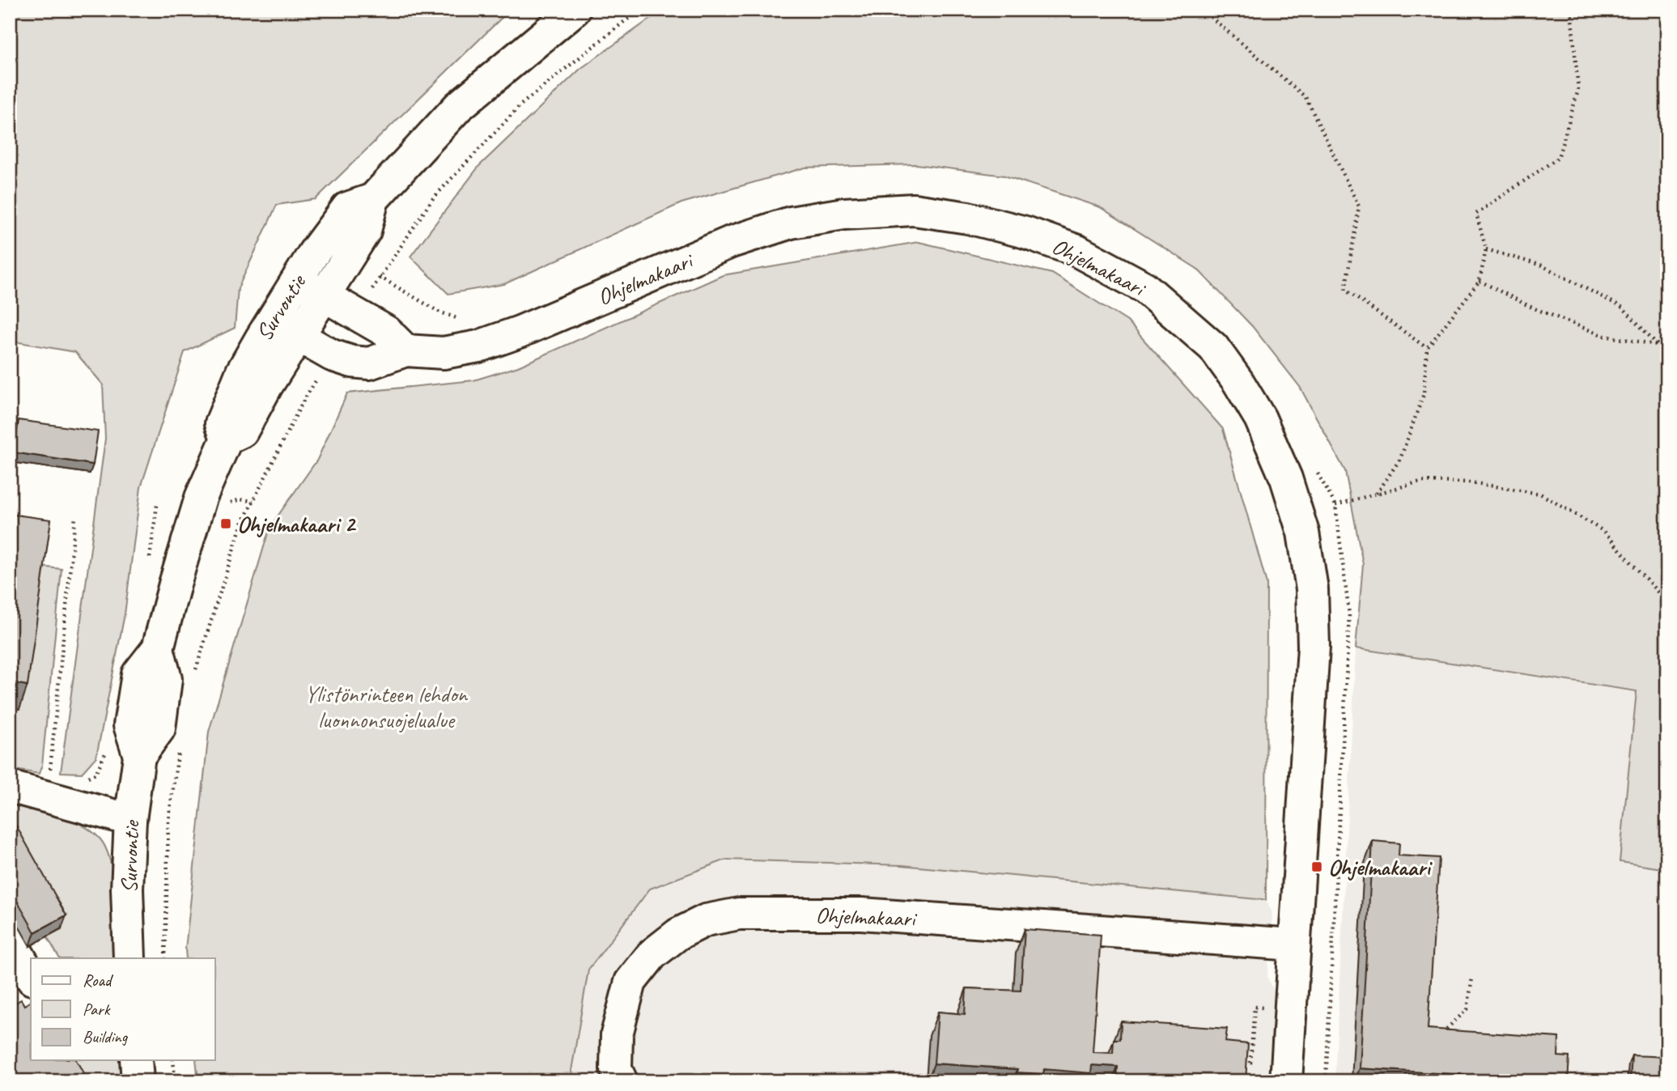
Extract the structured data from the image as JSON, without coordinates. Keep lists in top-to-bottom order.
{
  "streets": {
    "street": ["Ohjelmakaari", "Survontie"]
  },
  "crossings": [
    ["Ohjelmakaari", "Survontie"]
  ],
  "parks": ["Ylistönrinteen lehdon luonnonsuojelualue"],
  "places": {
    "transit": ["Ohjelmakaari 2", "Ohjelmakaari"]
  },
  "legend": ["Road", "Park", "Building"]
}
